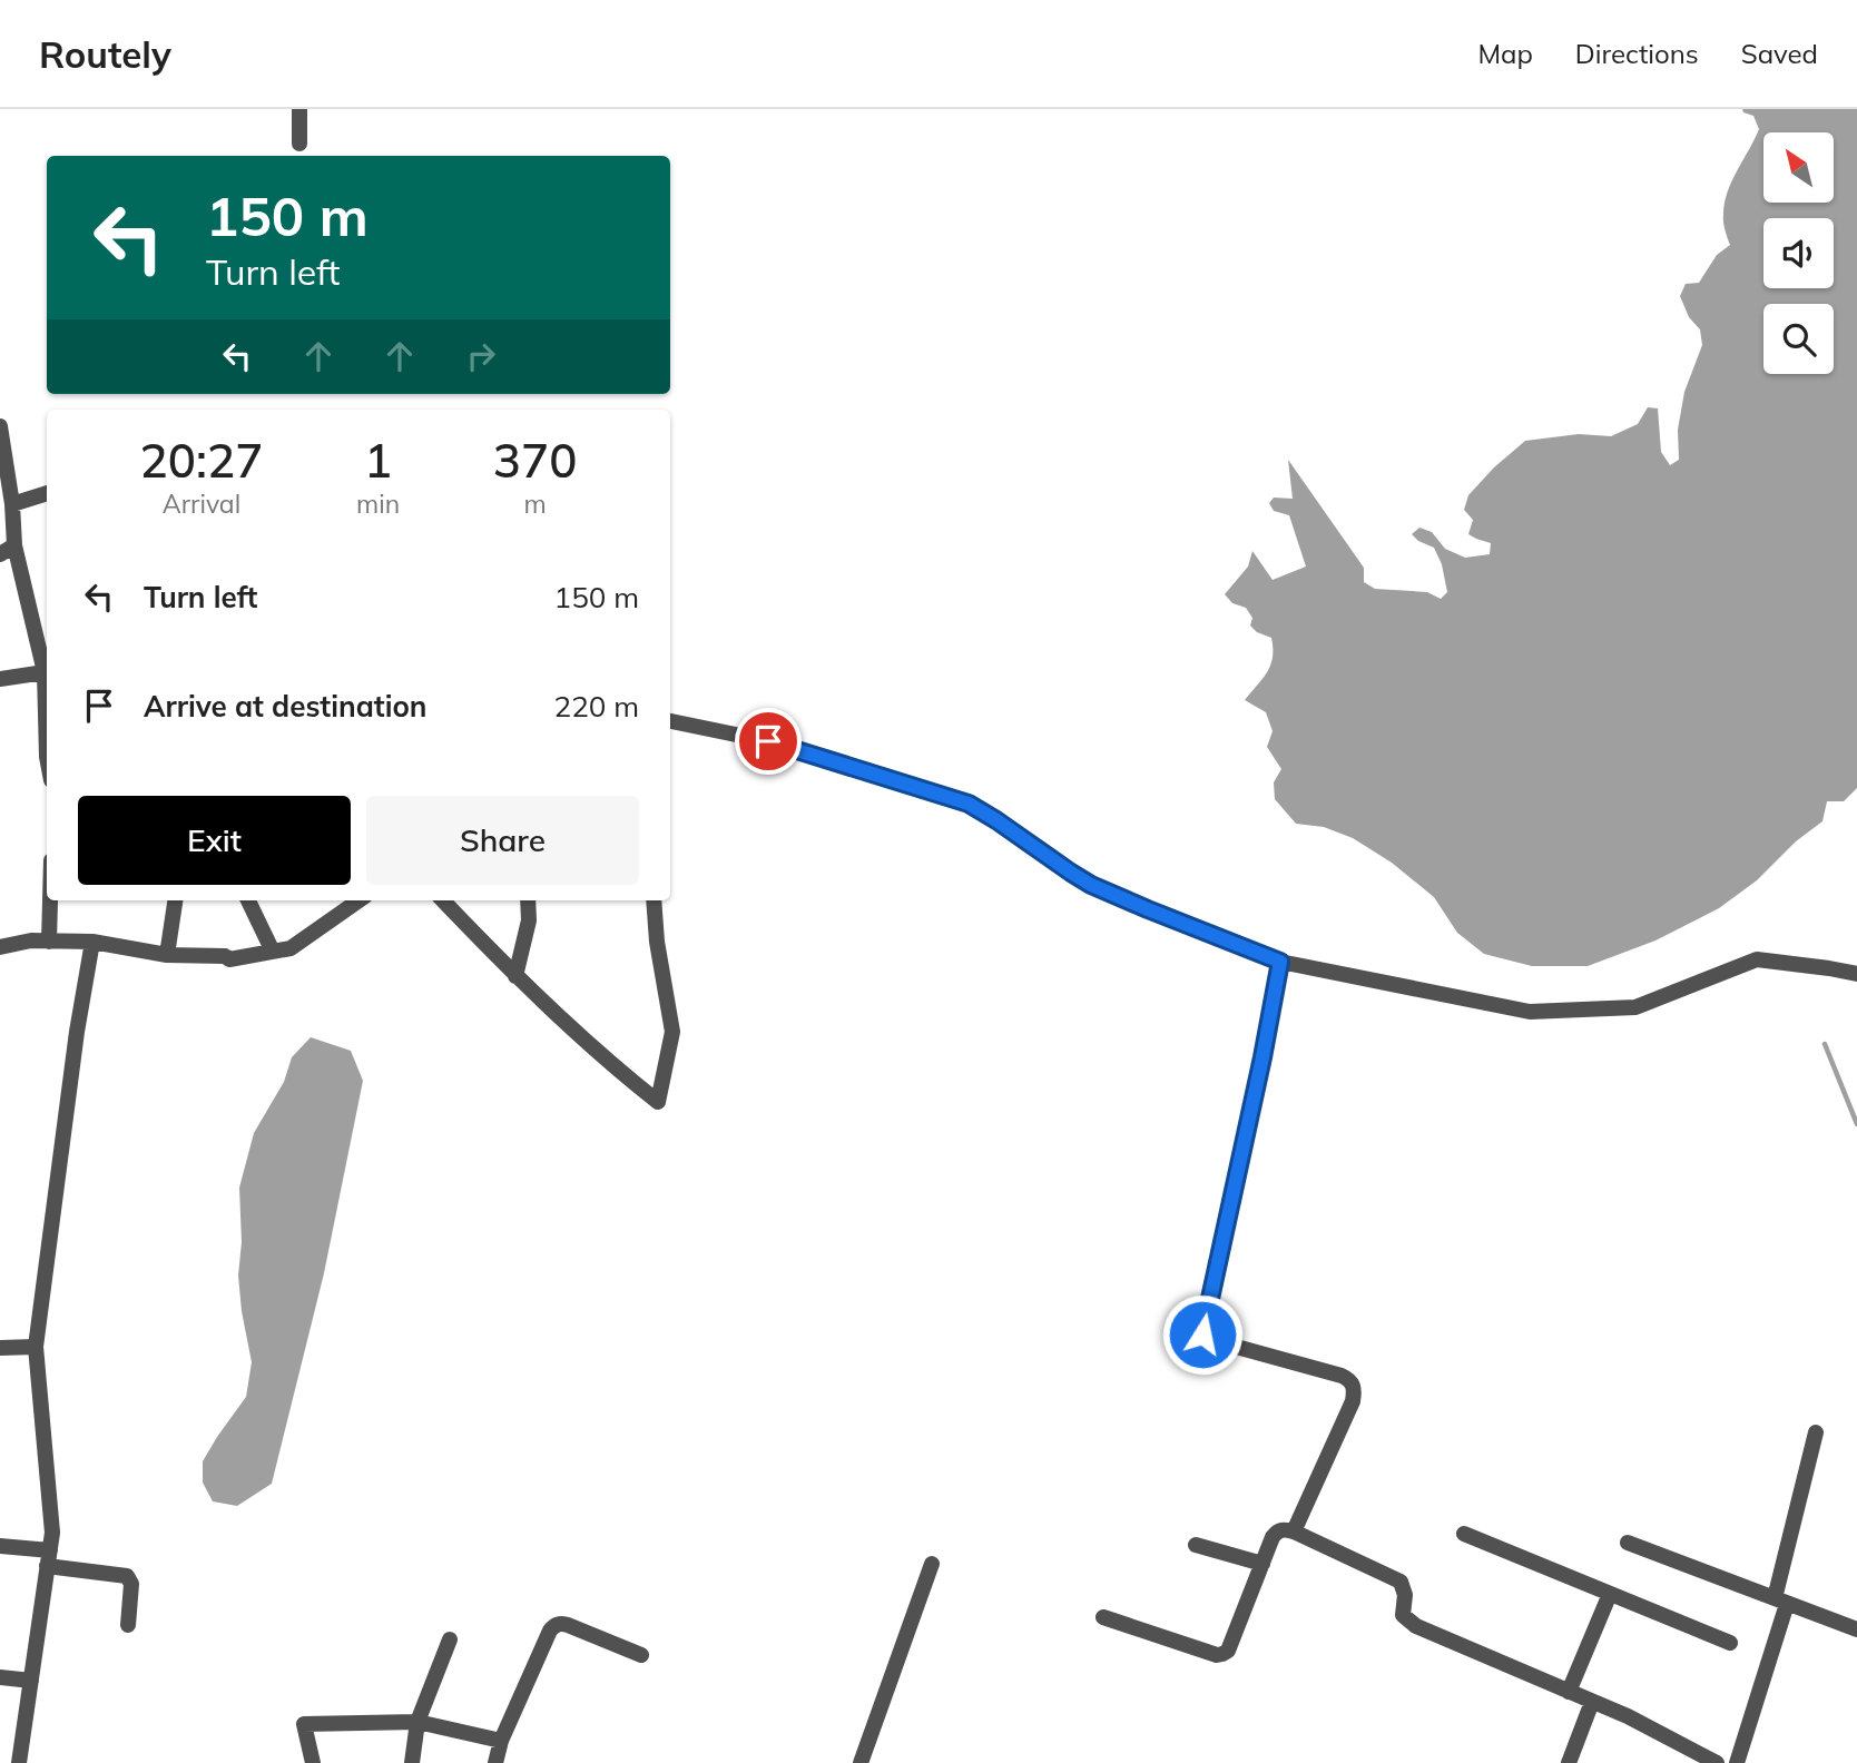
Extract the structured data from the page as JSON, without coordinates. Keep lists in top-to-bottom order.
{
  "north": "top left",
  "page": {
    "header": "Routely",
    "nav": ["Map", "Directions", "Saved"],
    "turn": ["150 m", "Turn left"],
    "eta": [
      "20:27",
      "Arrival",
      "1",
      "min",
      "370",
      "m"
    ],
    "list": [
      {
        "name": "Turn left",
        "value": "150 m"
      },
      {
        "name": "Arrive at destination",
        "value": "220 m"
      }
    ],
    "buttons": ["Exit", "Share"]
  }
}
